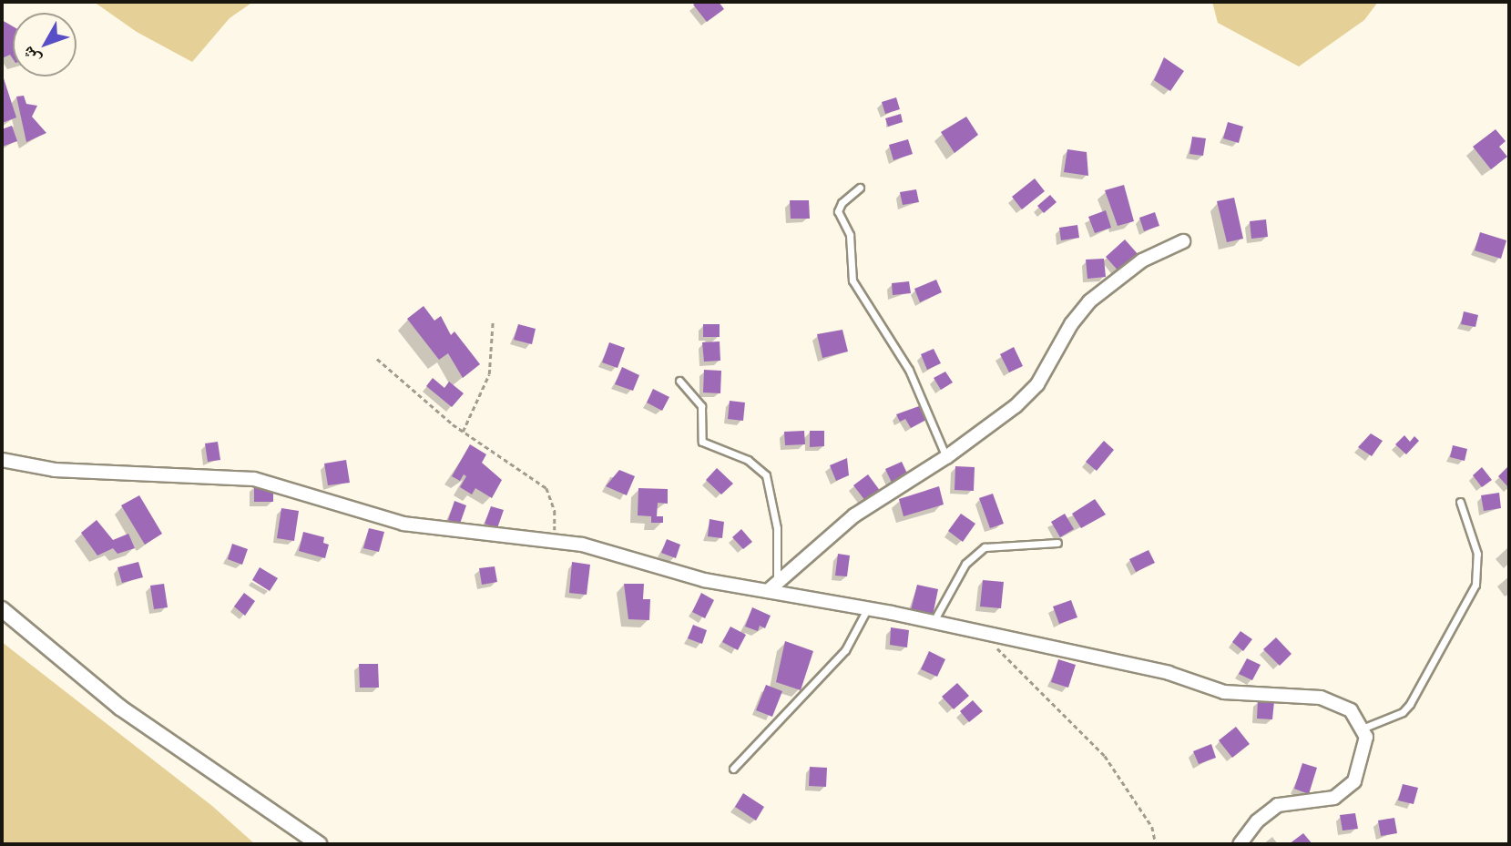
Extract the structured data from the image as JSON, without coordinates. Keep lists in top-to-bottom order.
{
  "north": "bottom left"
}
